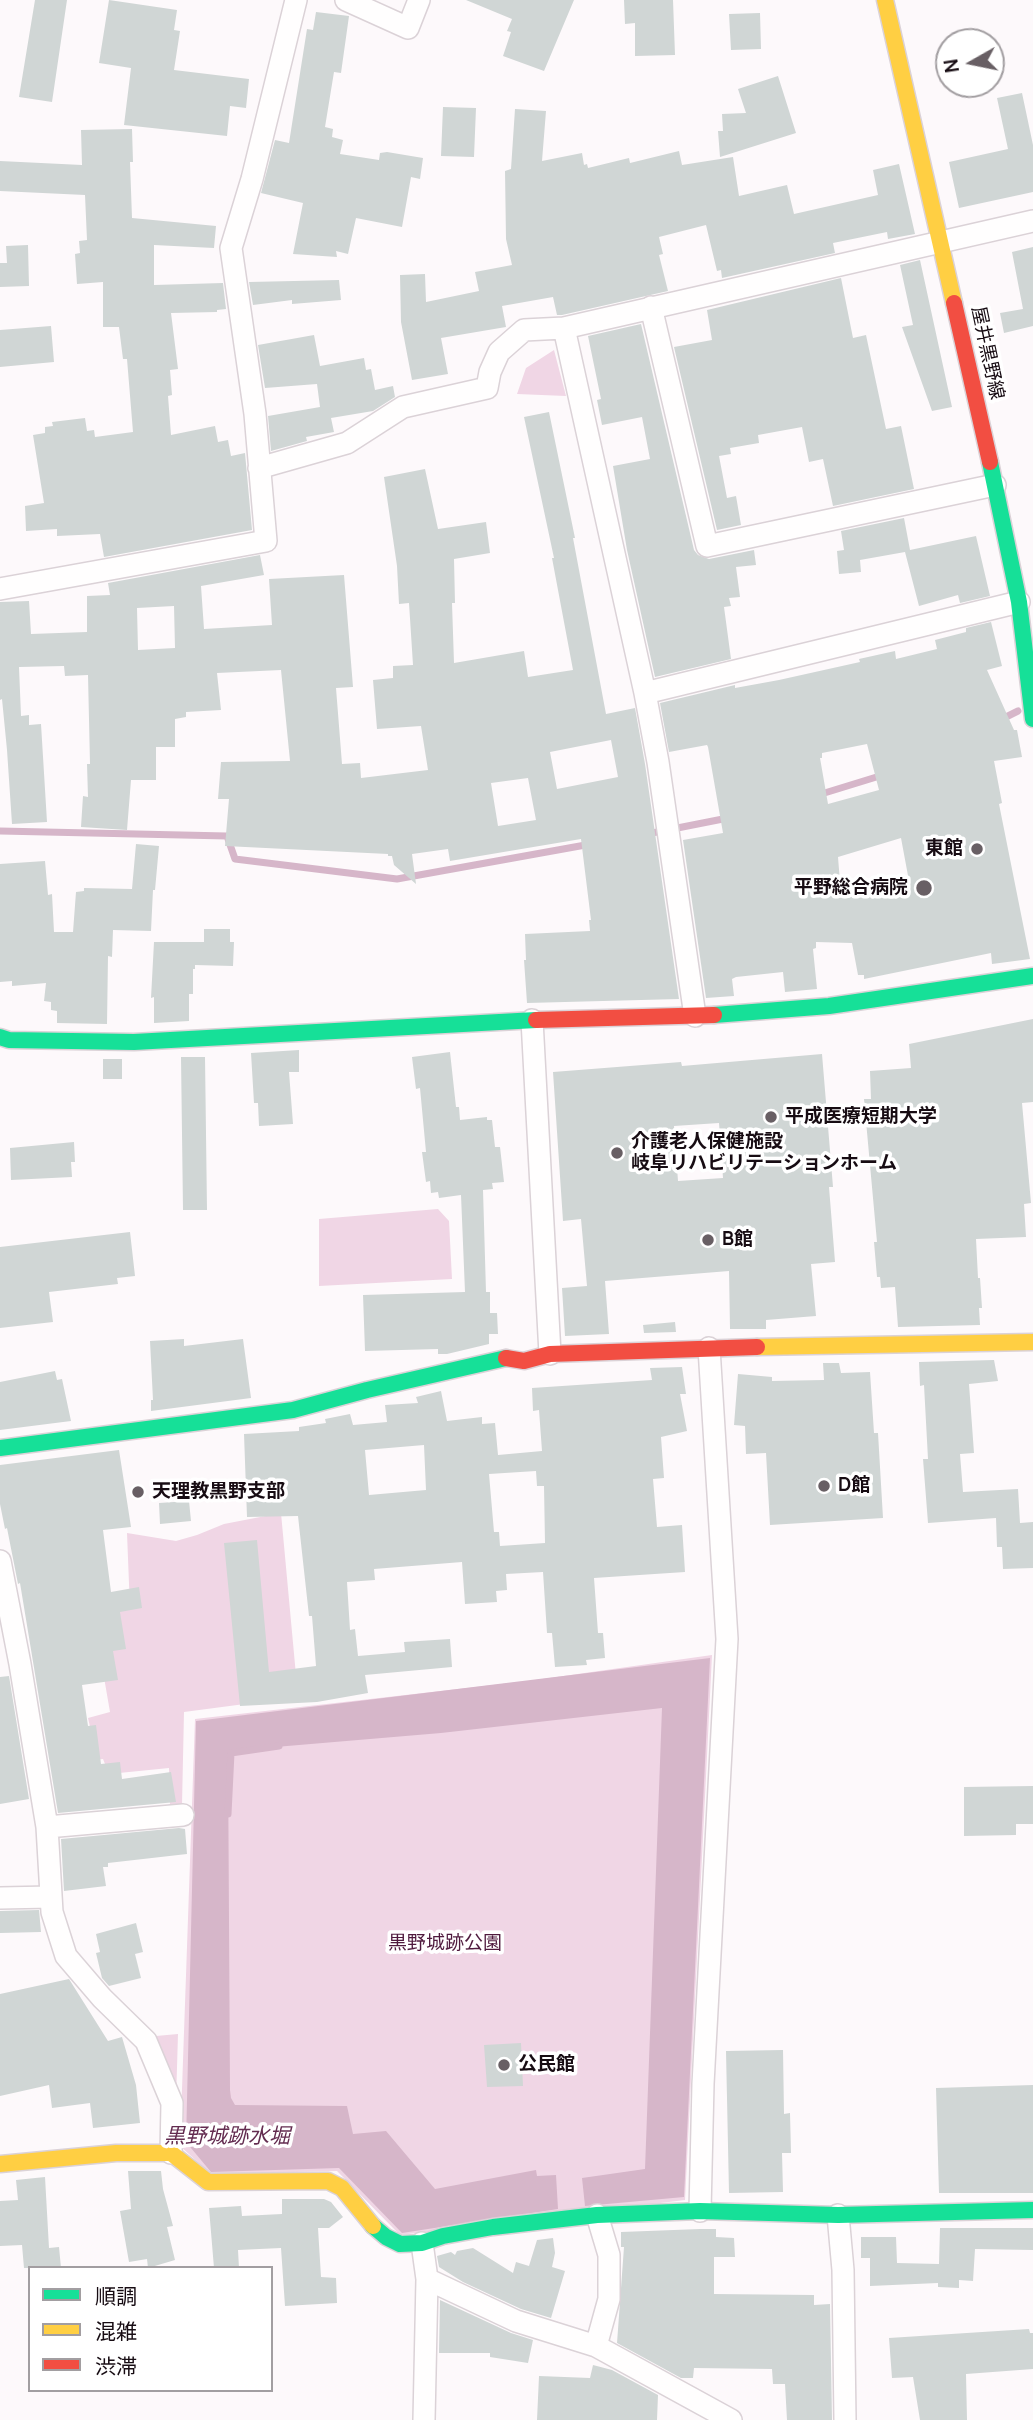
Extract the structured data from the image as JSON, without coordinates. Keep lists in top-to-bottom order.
{
  "streets": {
    "street": ["屋井黒野線"]
  },
  "water": ["黒野城跡水堀"],
  "parks": ["黒野城跡公園"],
  "places": [
    "東館",
    "平野総合病院",
    "平成医療短期大学",
    "介護老人保健施設 岐阜リハビリテーションホーム",
    "B館",
    "D館",
    "天理教黒野支部",
    "公民館"
  ],
  "legend": ["順調", "混雑", "渋滞"],
  "north": "left"
}
